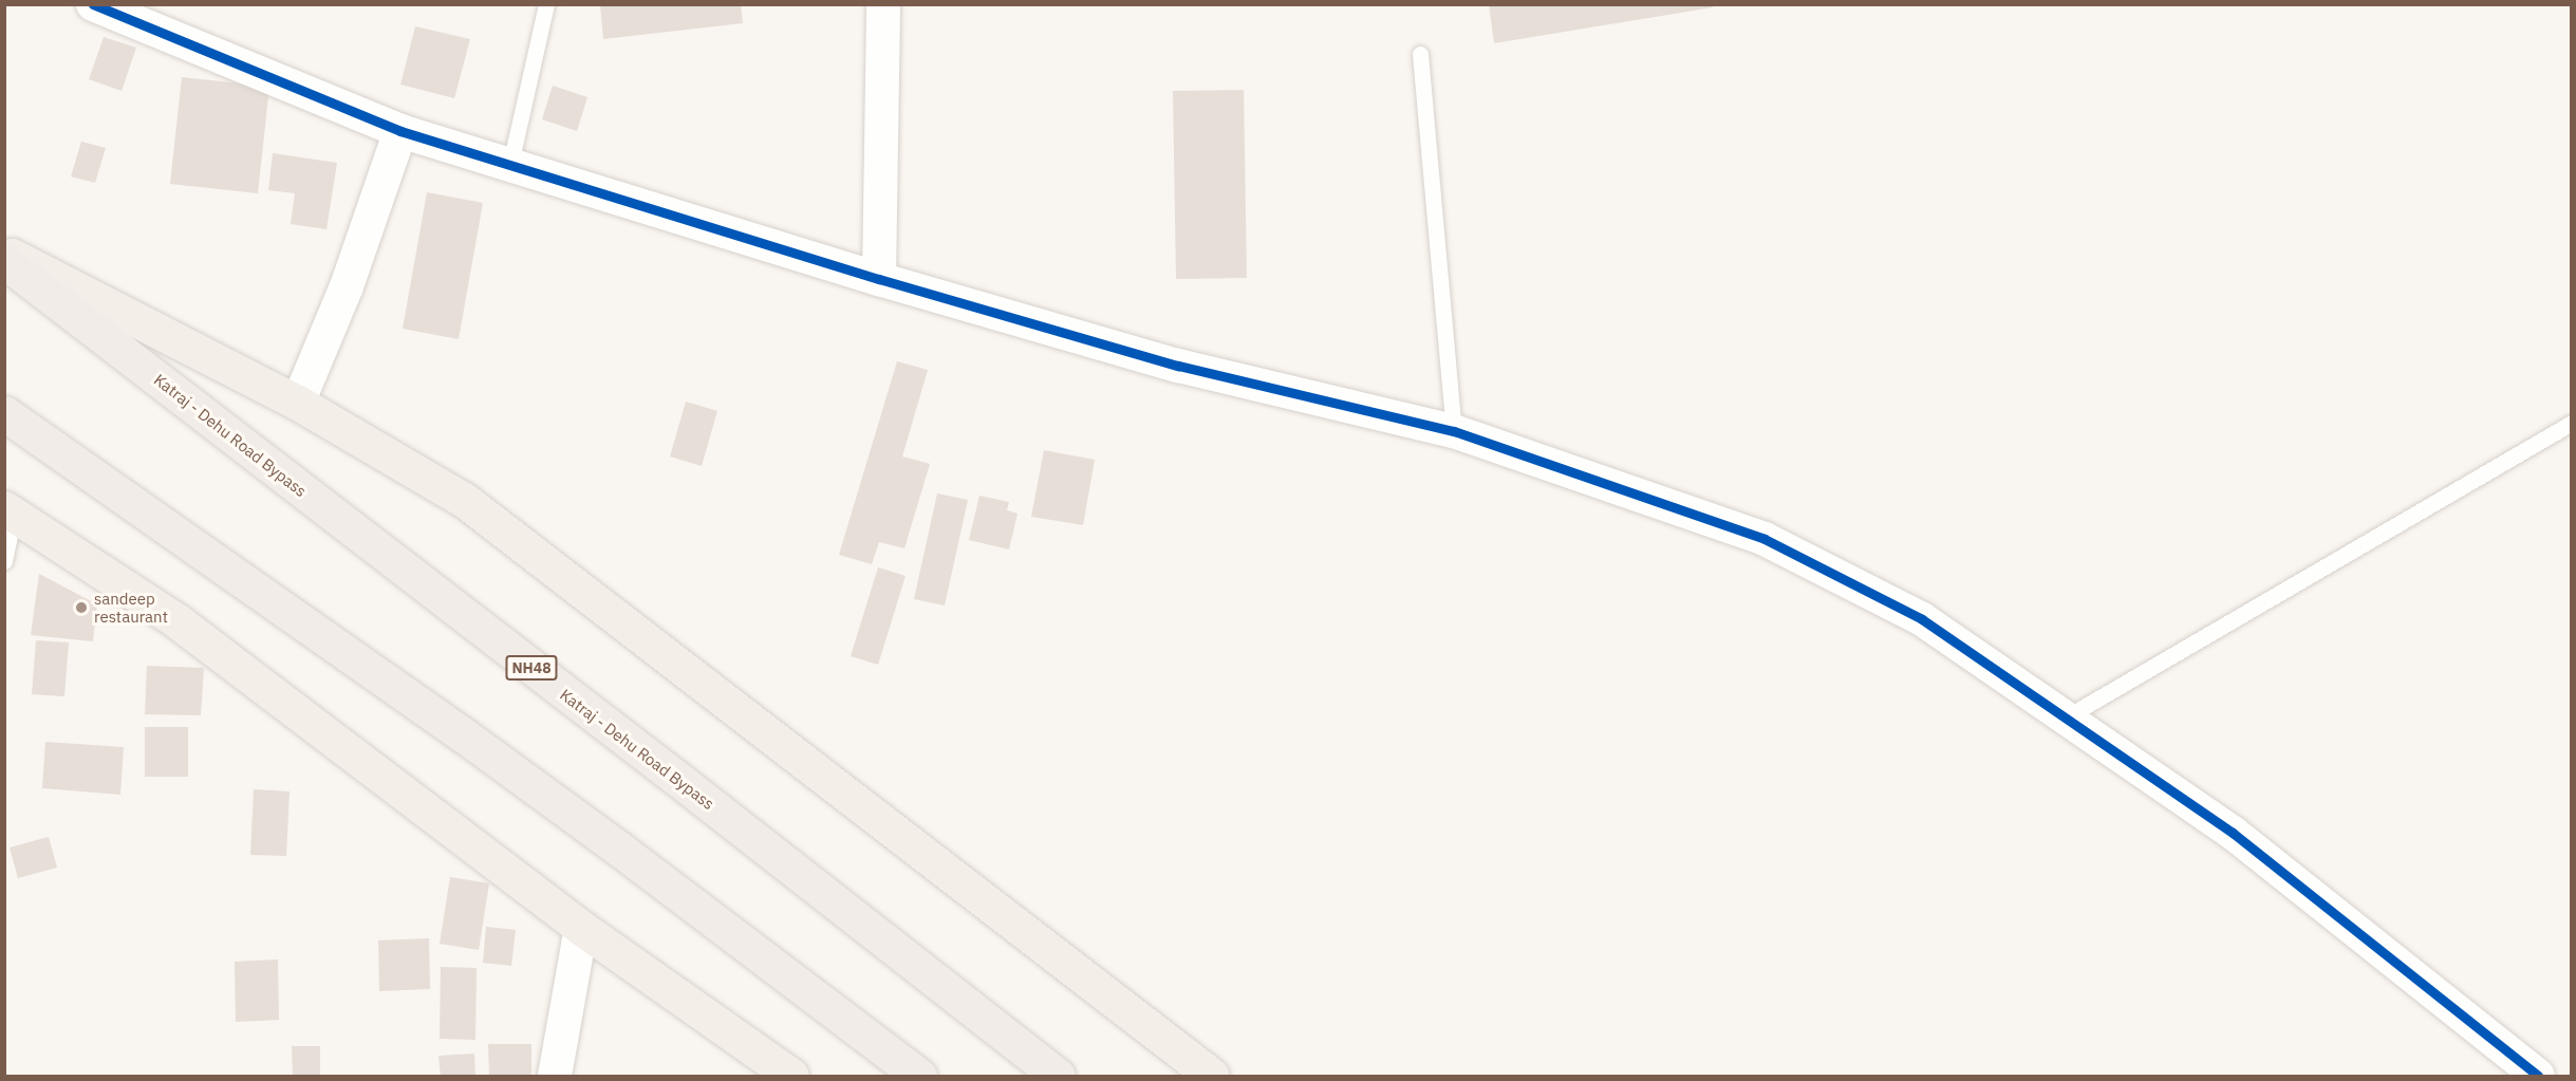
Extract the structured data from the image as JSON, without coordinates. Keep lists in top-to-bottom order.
{
  "streets": {
    "highway": ["Katraj - Dehu Road Bypass", "NH48"]
  },
  "places": ["sandeep restaurant"]
}
